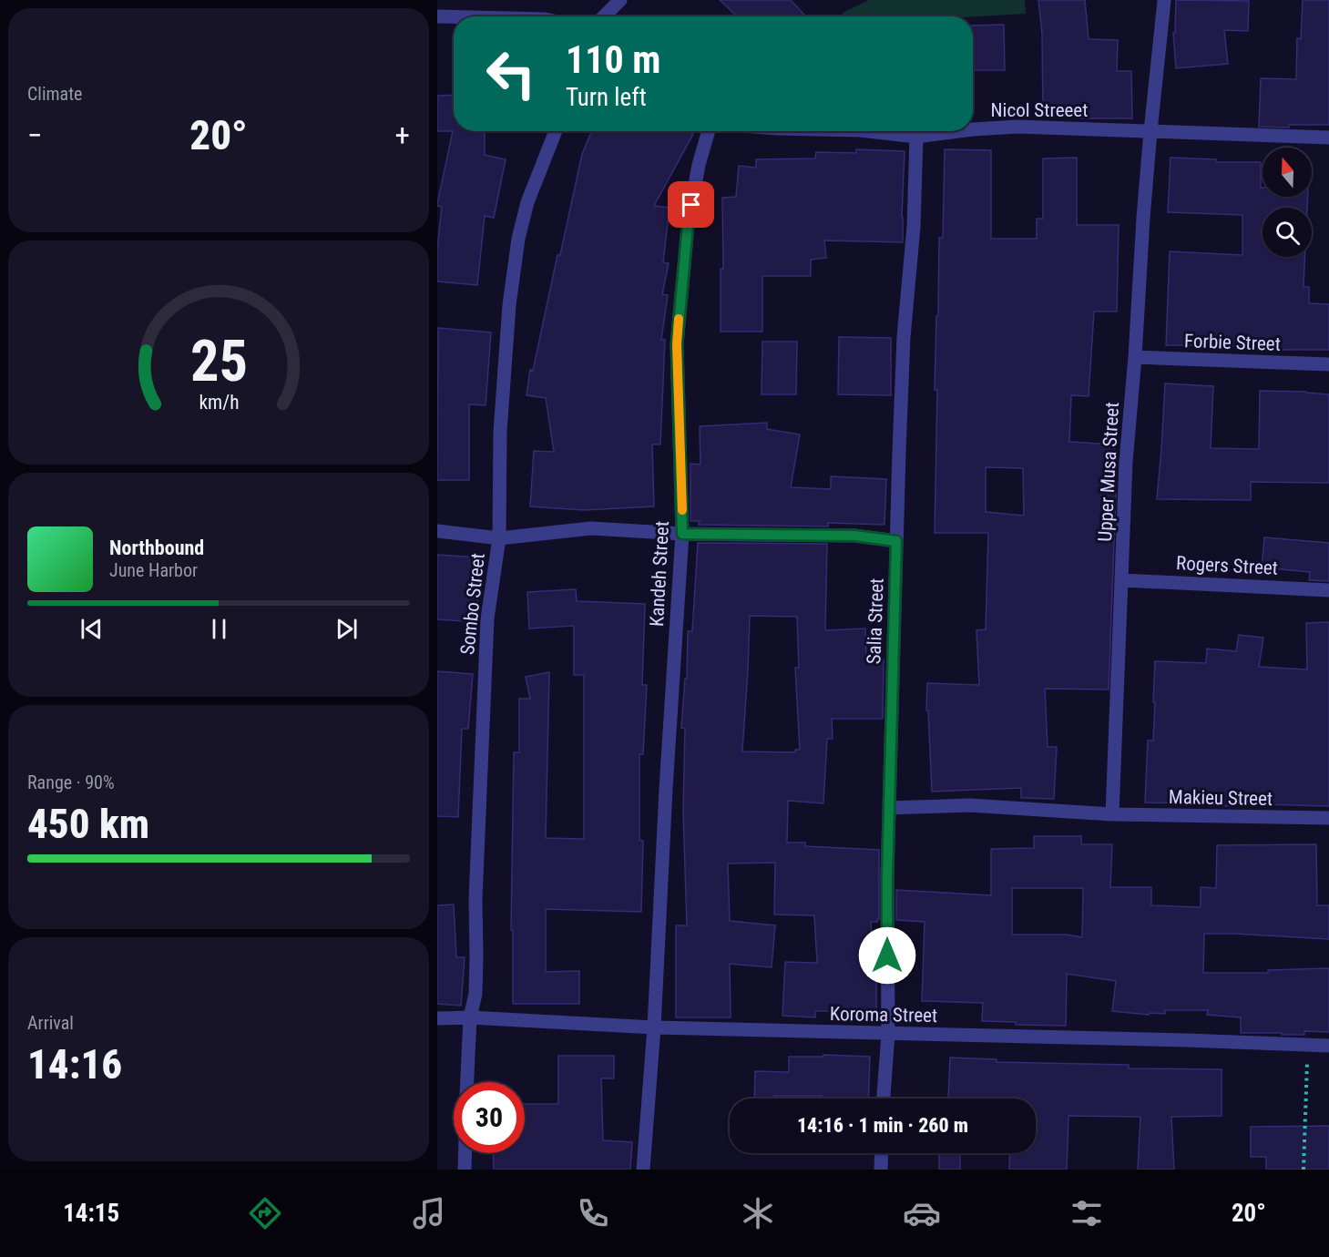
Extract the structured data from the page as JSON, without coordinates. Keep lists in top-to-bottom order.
{
  "streets": {
    "street": [
      "Nicol Streeet",
      "Forbie Street",
      "Upper Musa Street",
      "Rogers Street",
      "Kandeh Street",
      "Sombo Street",
      "Salia Street",
      "Makieu Street",
      "Koroma Street"
    ]
  },
  "crossings": [
    ["Nicol Streeet", "Upper Musa Street"],
    ["Nicol Streeet", "Salia Street"],
    ["Forbie Street", "Upper Musa Street"],
    ["Upper Musa Street", "Rogers Street"],
    ["Upper Musa Street", "Makieu Street"],
    ["Kandeh Street", "Koroma Street"],
    ["Sombo Street", "Koroma Street"],
    ["Salia Street", "Makieu Street"],
    ["Salia Street", "Koroma Street"]
  ],
  "north": "top",
  "page": {
    "tile": [
      "Climate",
      ["Range · 90%", "450 km"],
      ["Arrival", "14:16"]
    ],
    "turn": ["110 m", "Turn left"],
    "heat": ["−", "20°", "+"],
    "song": ["Northbound", "June Harbor"],
    "limit": "30",
    "trip": "14:16 · 1 min · 260 m",
    "tabs": ["14:15", "20°"],
    "gauge": ["25", "km/h"]
  }
}
